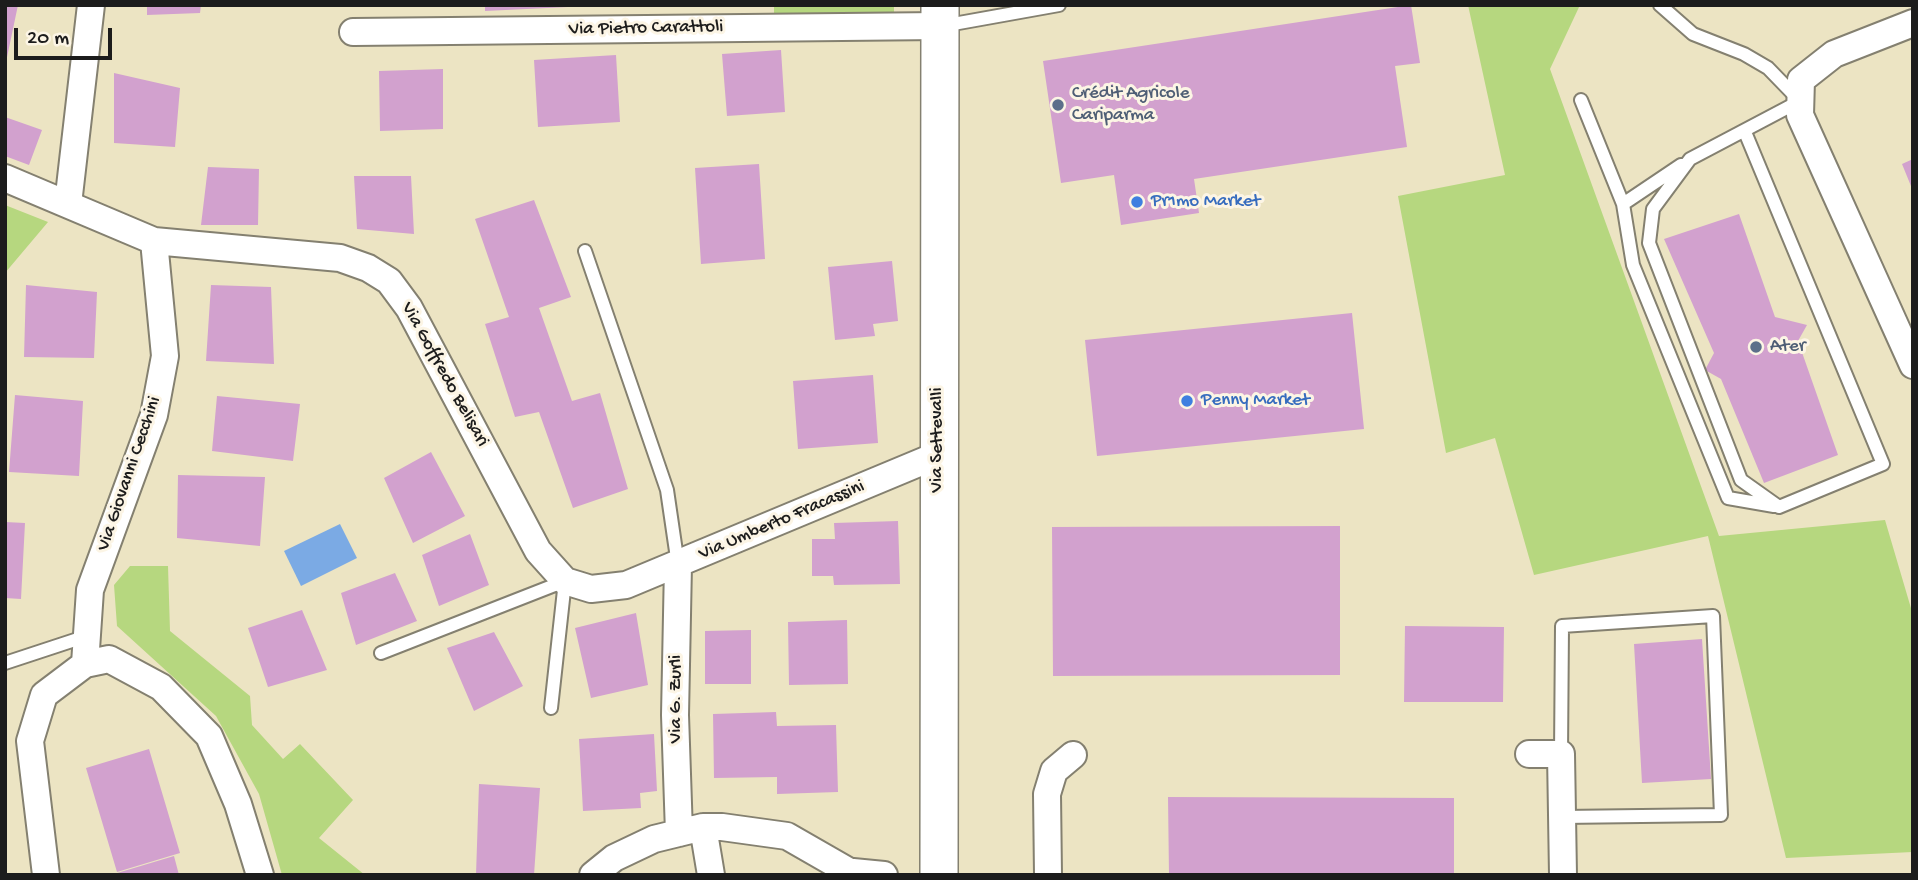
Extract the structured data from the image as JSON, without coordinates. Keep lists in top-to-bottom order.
{
  "streets": {
    "main road": ["Via Settevalli"],
    "street": [
      "Via Pietro Carattoli",
      "Via Goffredo Belisari",
      "Via Giovanni Cecchini",
      "Via Umberto Fracassini",
      "Via G. Zurli"
    ]
  },
  "crossings": [
    ["Via Pietro Carattoli", "Via Settevalli"],
    ["Via Goffredo Belisari", "Via Giovanni Cecchini"],
    ["Via Goffredo Belisari", "Via Umberto Fracassini"],
    ["Via Settevalli", "Via Umberto Fracassini"],
    ["Via Umberto Fracassini", "Via G. Zurli"]
  ],
  "places": [
    "Crédit Agricole Cariparma",
    "Pr1mo Market",
    "Ater",
    "Penny Market"
  ],
  "scale_bar": "20 m"
}
